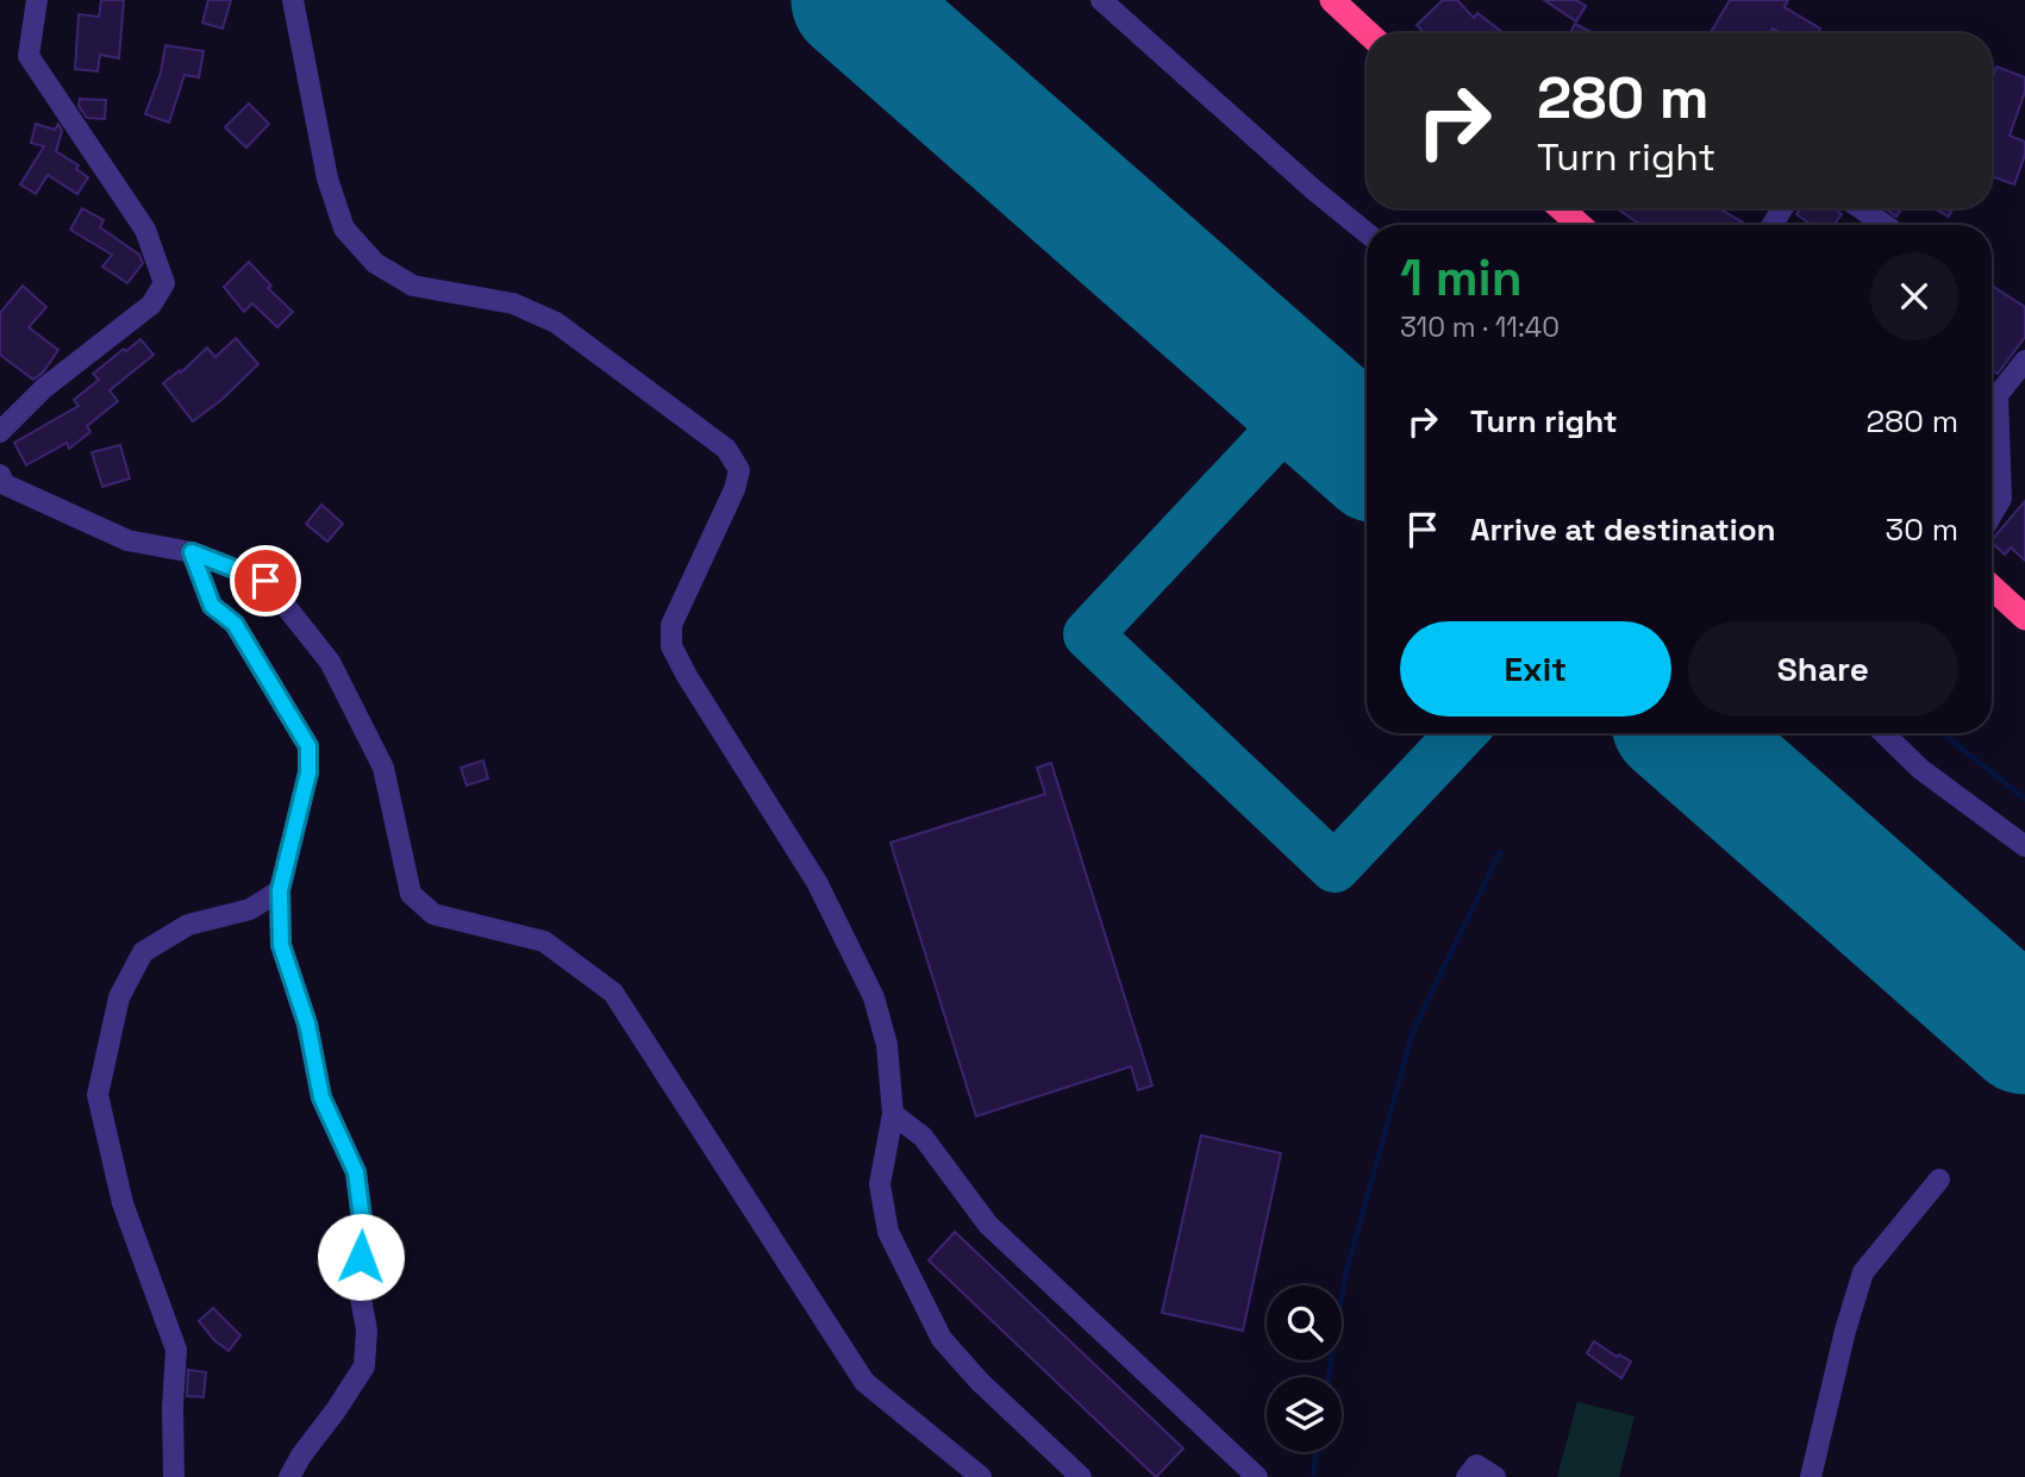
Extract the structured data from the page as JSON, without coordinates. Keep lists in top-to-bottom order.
{
  "page": {
    "turn": ["280 m", "Turn right"],
    "heading": ["1 min", "310 m · 11:40"],
    "list": [
      {
        "name": "Turn right",
        "value": "280 m"
      },
      {
        "name": "Arrive at destination",
        "value": "30 m"
      }
    ],
    "buttons": ["Exit", "Share"]
  }
}
